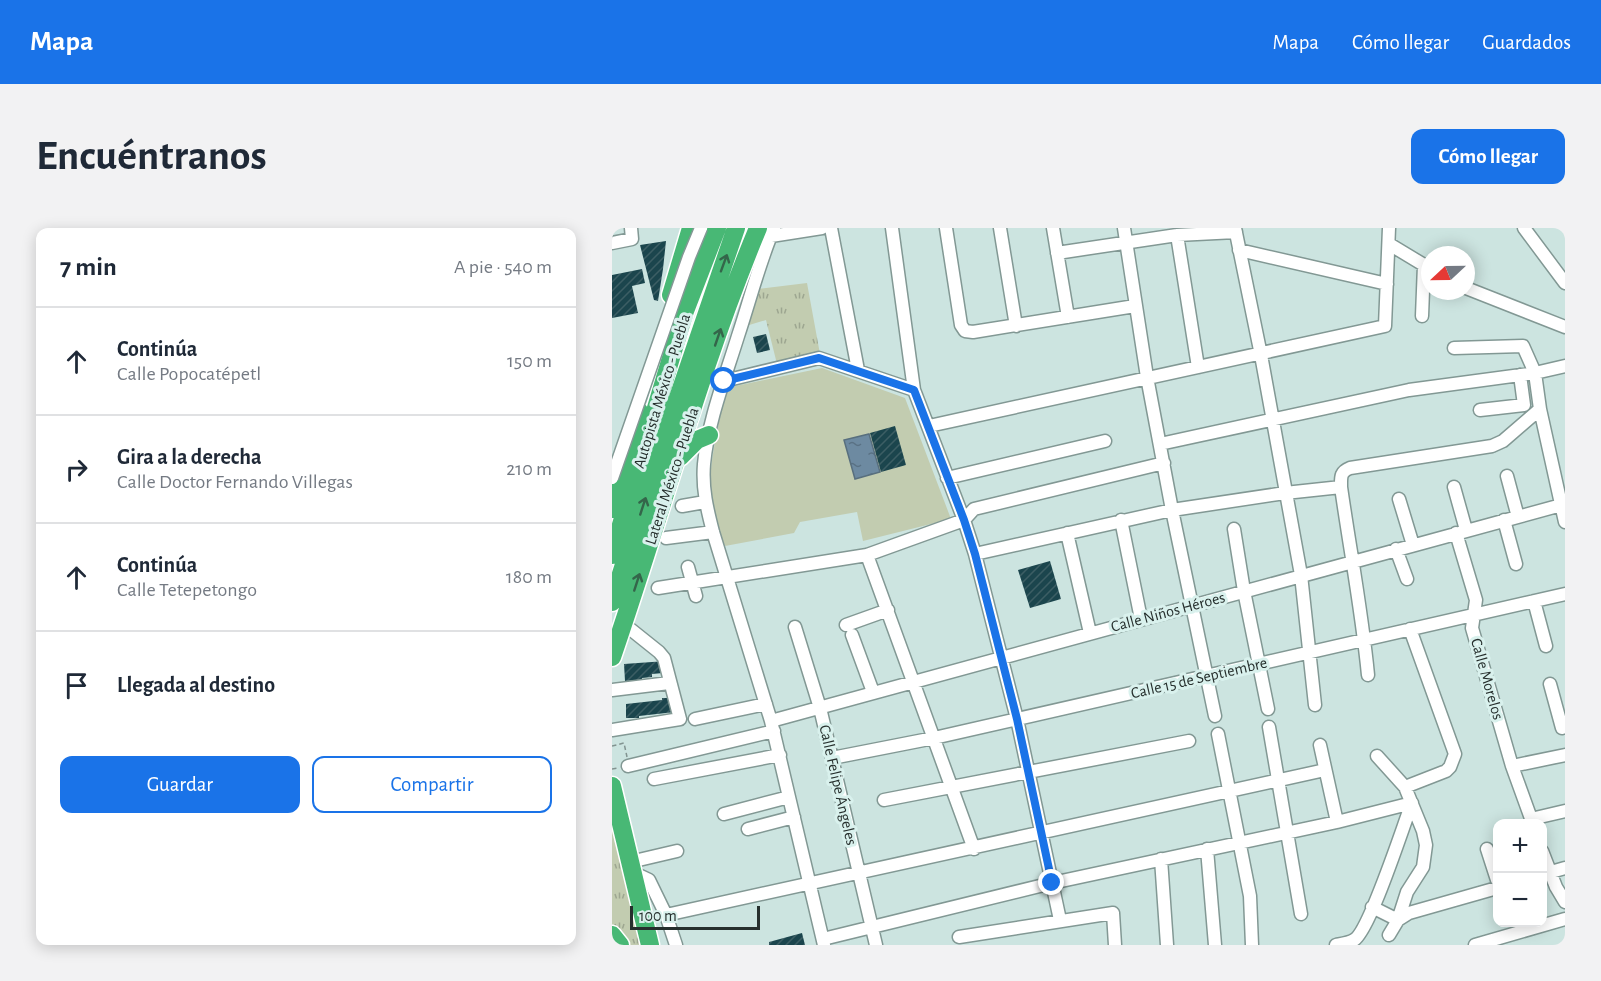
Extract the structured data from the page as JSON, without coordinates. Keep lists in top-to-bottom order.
{
  "streets": {
    "highway": ["Autopista México - Puebla", "Lateral México - Puebla"],
    "street": [
      "Calle Niños Héroes",
      "Calle 15 de Septiembre",
      "Calle Morelos",
      "Calle Felipe Ángeles"
    ]
  },
  "crossings": [
    ["Calle Niños Héroes", "Calle Morelos"],
    ["Calle Niños Héroes", "Calle Felipe Ángeles"],
    ["Calle 15 de Septiembre", "Calle Morelos"],
    ["Calle 15 de Septiembre", "Calle Felipe Ángeles"]
  ],
  "scale_bar": "100 m",
  "north": "left",
  "page": {
    "header": "Mapa",
    "nav": ["Mapa", "Cómo llegar", "Guardados"],
    "buttons": [
      "Cómo llegar",
      ["Guardar", "Compartir"]
    ],
    "title": "Encuéntranos",
    "heading": ["7 min", "A pie · 540 m"],
    "list": [
      ["Continúa", "Calle Popocatépetl", "150 m"],
      ["Gira a la derecha", "Calle Doctor Fernando Villegas", "210 m"],
      ["Continúa", "Calle Tetepetongo", "180 m"],
      "Llegada al destino"
    ],
    "map_buttons": ["+", "−"],
    "scale": "100 m"
  }
}
